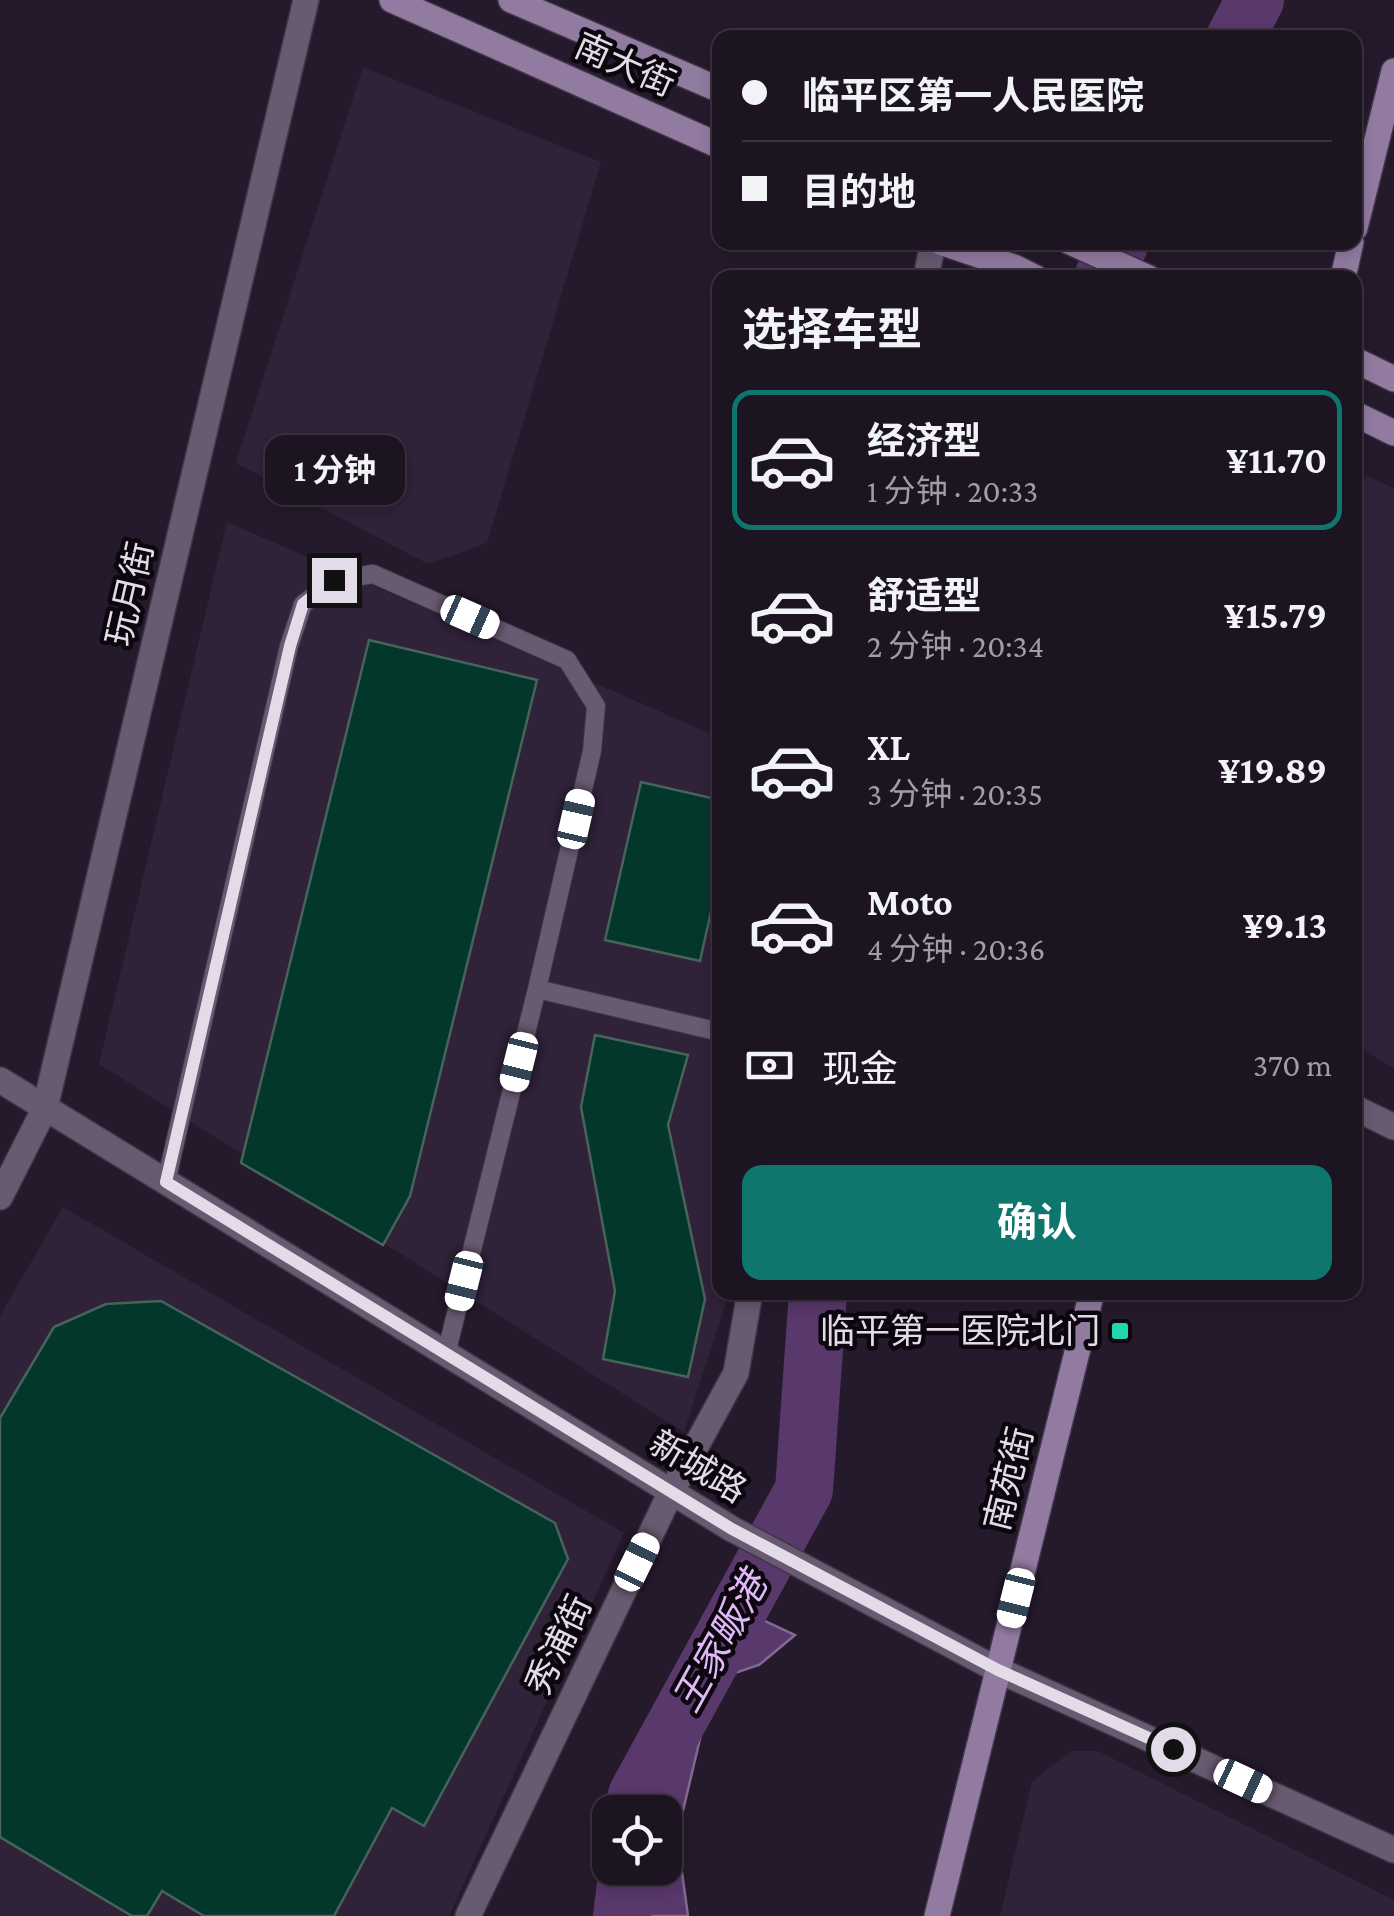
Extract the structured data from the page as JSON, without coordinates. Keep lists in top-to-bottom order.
{
  "streets": {
    "main road": ["南大街", "南苑街"],
    "street": ["玩月街", "新城路", "秀浦街"]
  },
  "crossings": [
    ["玩月街", "新城路"],
    ["新城路", "南苑街"],
    ["新城路", "秀浦街"]
  ],
  "water": ["王家畈港"],
  "places": {
    "transit": ["临平第一医院北门"]
  },
  "page": {
    "banner": ["临平区第一人民医院", "目的地"],
    "heading": "选择车型",
    "list": [
      {
        "name": "经济型",
        "note": "1 分钟 · 20:33",
        "value": "¥11.70"
      },
      {
        "name": "舒适型",
        "note": "2 分钟 · 20:34",
        "value": "¥15.79"
      },
      {
        "name": "XL",
        "note": "3 分钟 · 20:35",
        "value": "¥19.89"
      },
      {
        "name": "Moto",
        "note": "4 分钟 · 20:36",
        "value": "¥9.13"
      }
    ],
    "bubble": "1 分钟",
    "pay": ["现金", "370 m"],
    "buttons": "确认"
  }
}
